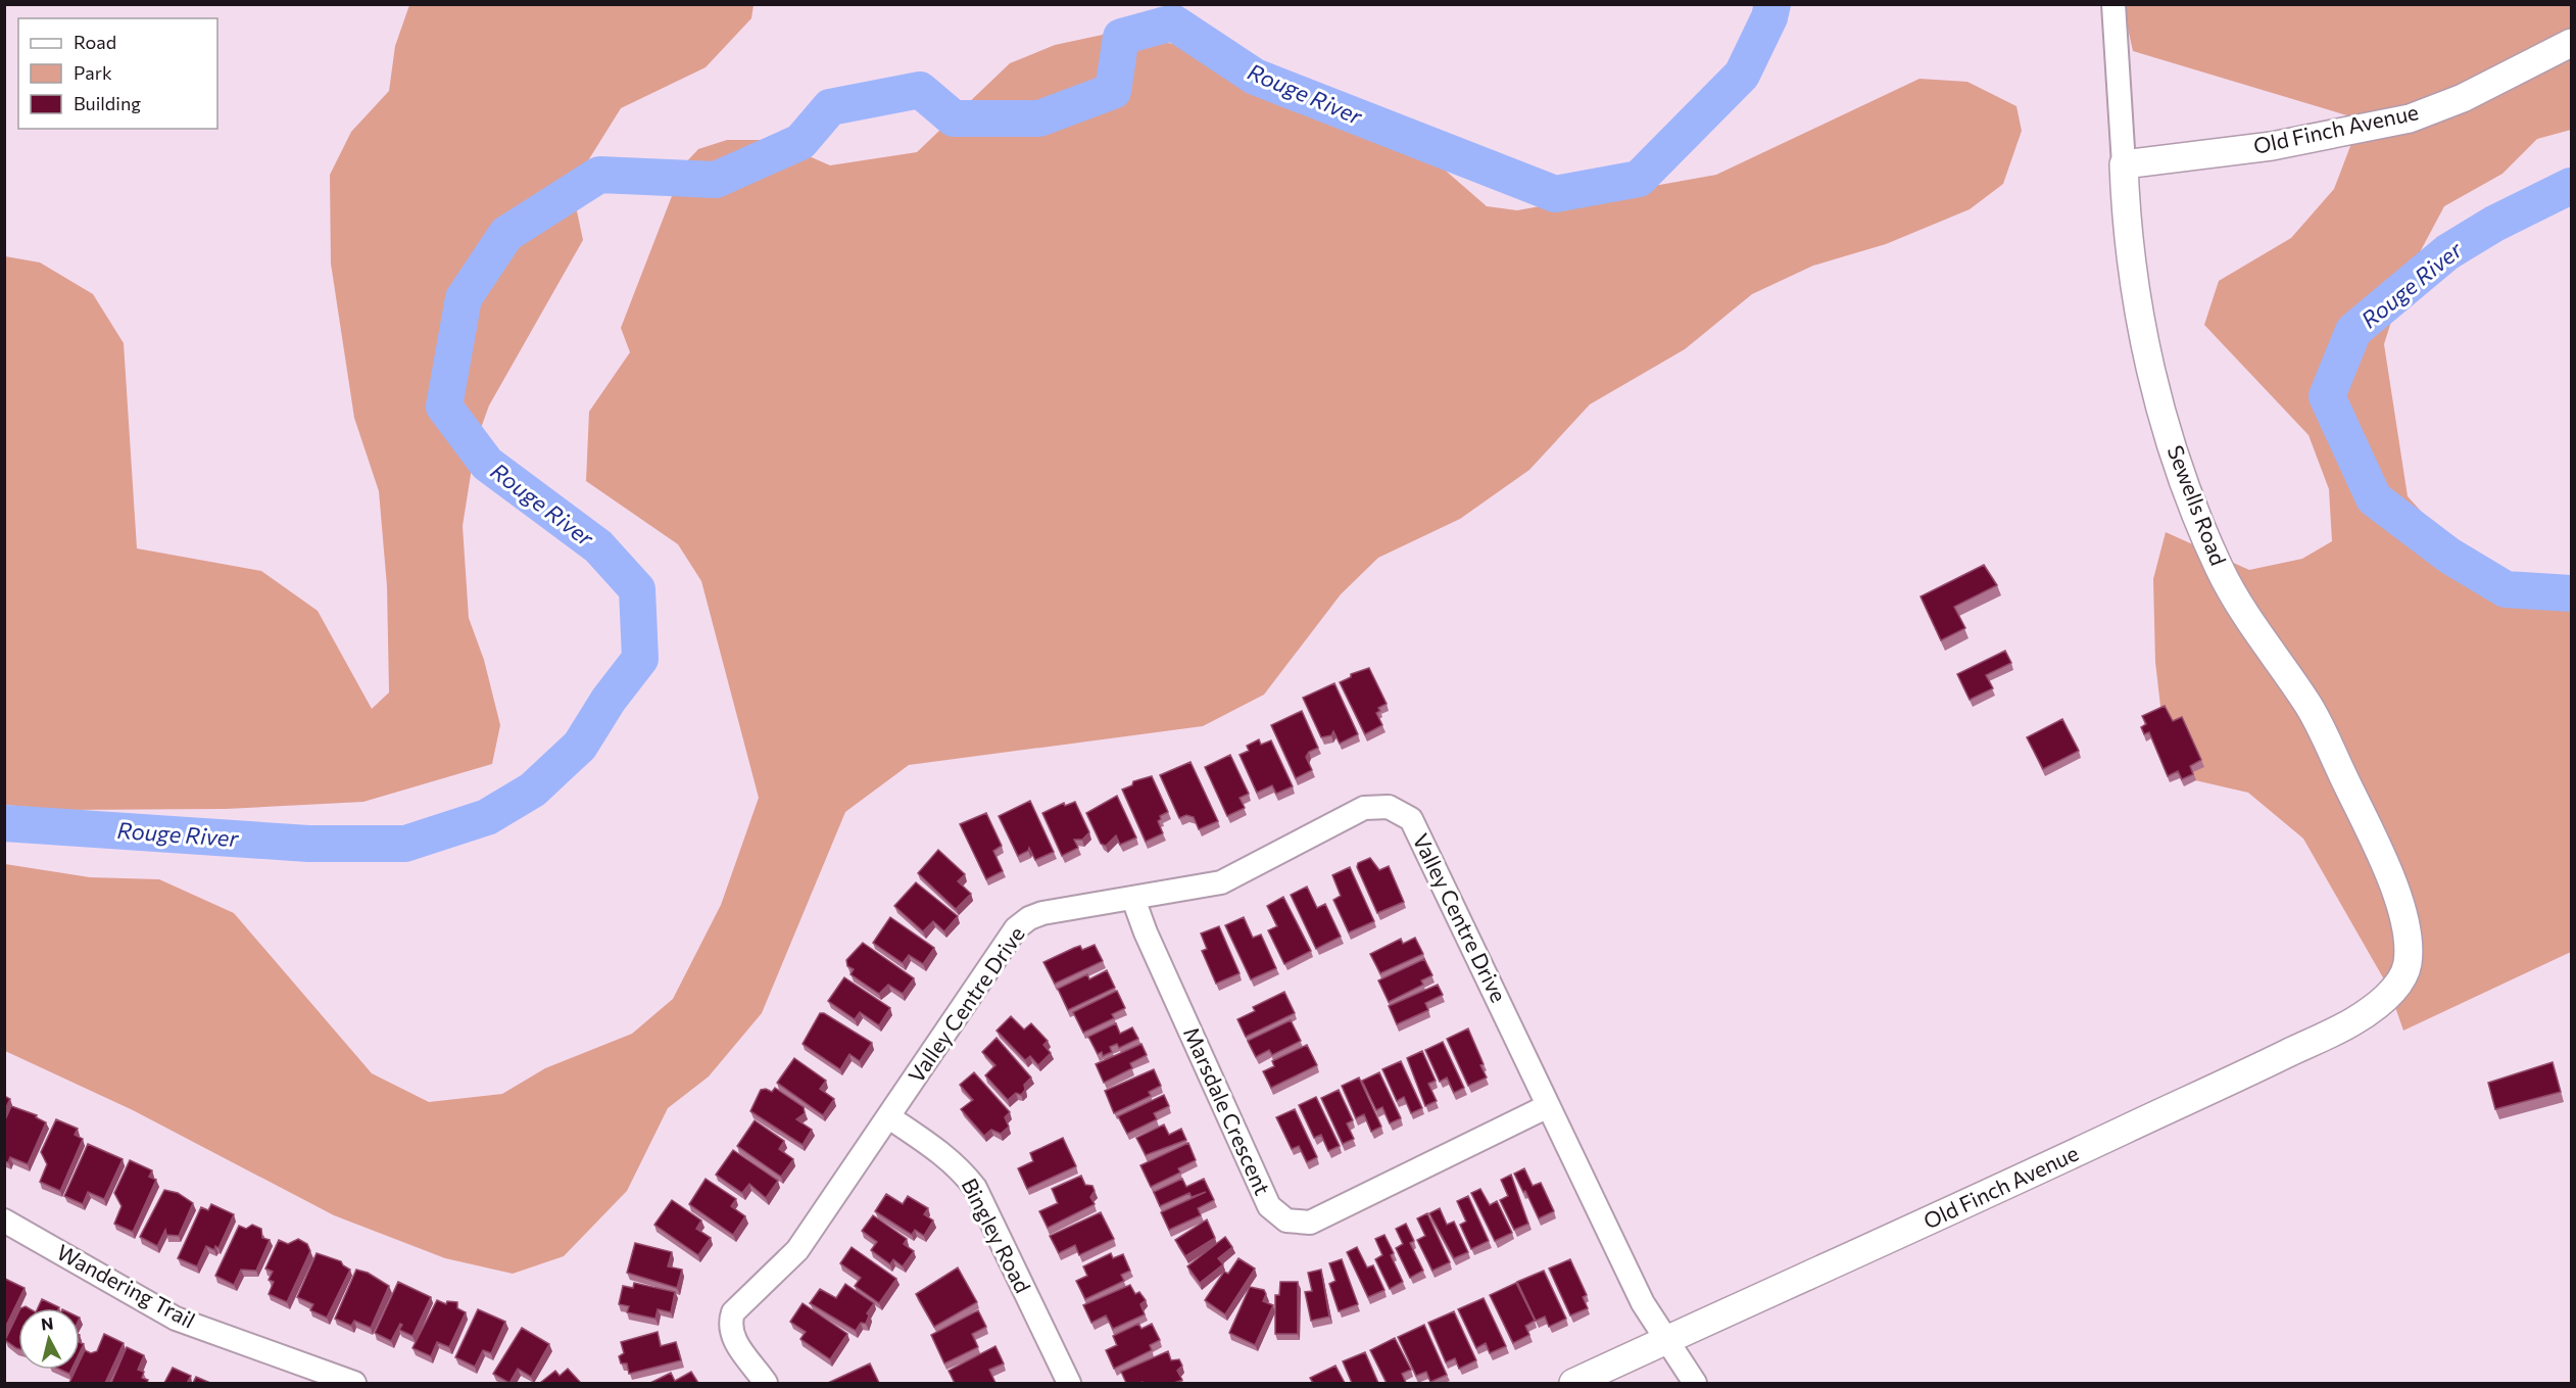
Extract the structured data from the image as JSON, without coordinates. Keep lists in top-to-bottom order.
{
  "streets": {
    "street": [
      "Old Finch Avenue",
      "Sewells Road",
      "Valley Centre Drive",
      "Marsdale Crescent",
      "Bingley Road",
      "Wandering Trail"
    ]
  },
  "crossings": [
    ["Old Finch Avenue", "Sewells Road"],
    ["Old Finch Avenue", "Valley Centre Drive"],
    ["Valley Centre Drive", "Marsdale Crescent"],
    ["Valley Centre Drive", "Bingley Road"]
  ],
  "water": ["Rouge River"],
  "legend": ["Road", "Park", "Building"],
  "north": "top"
}
